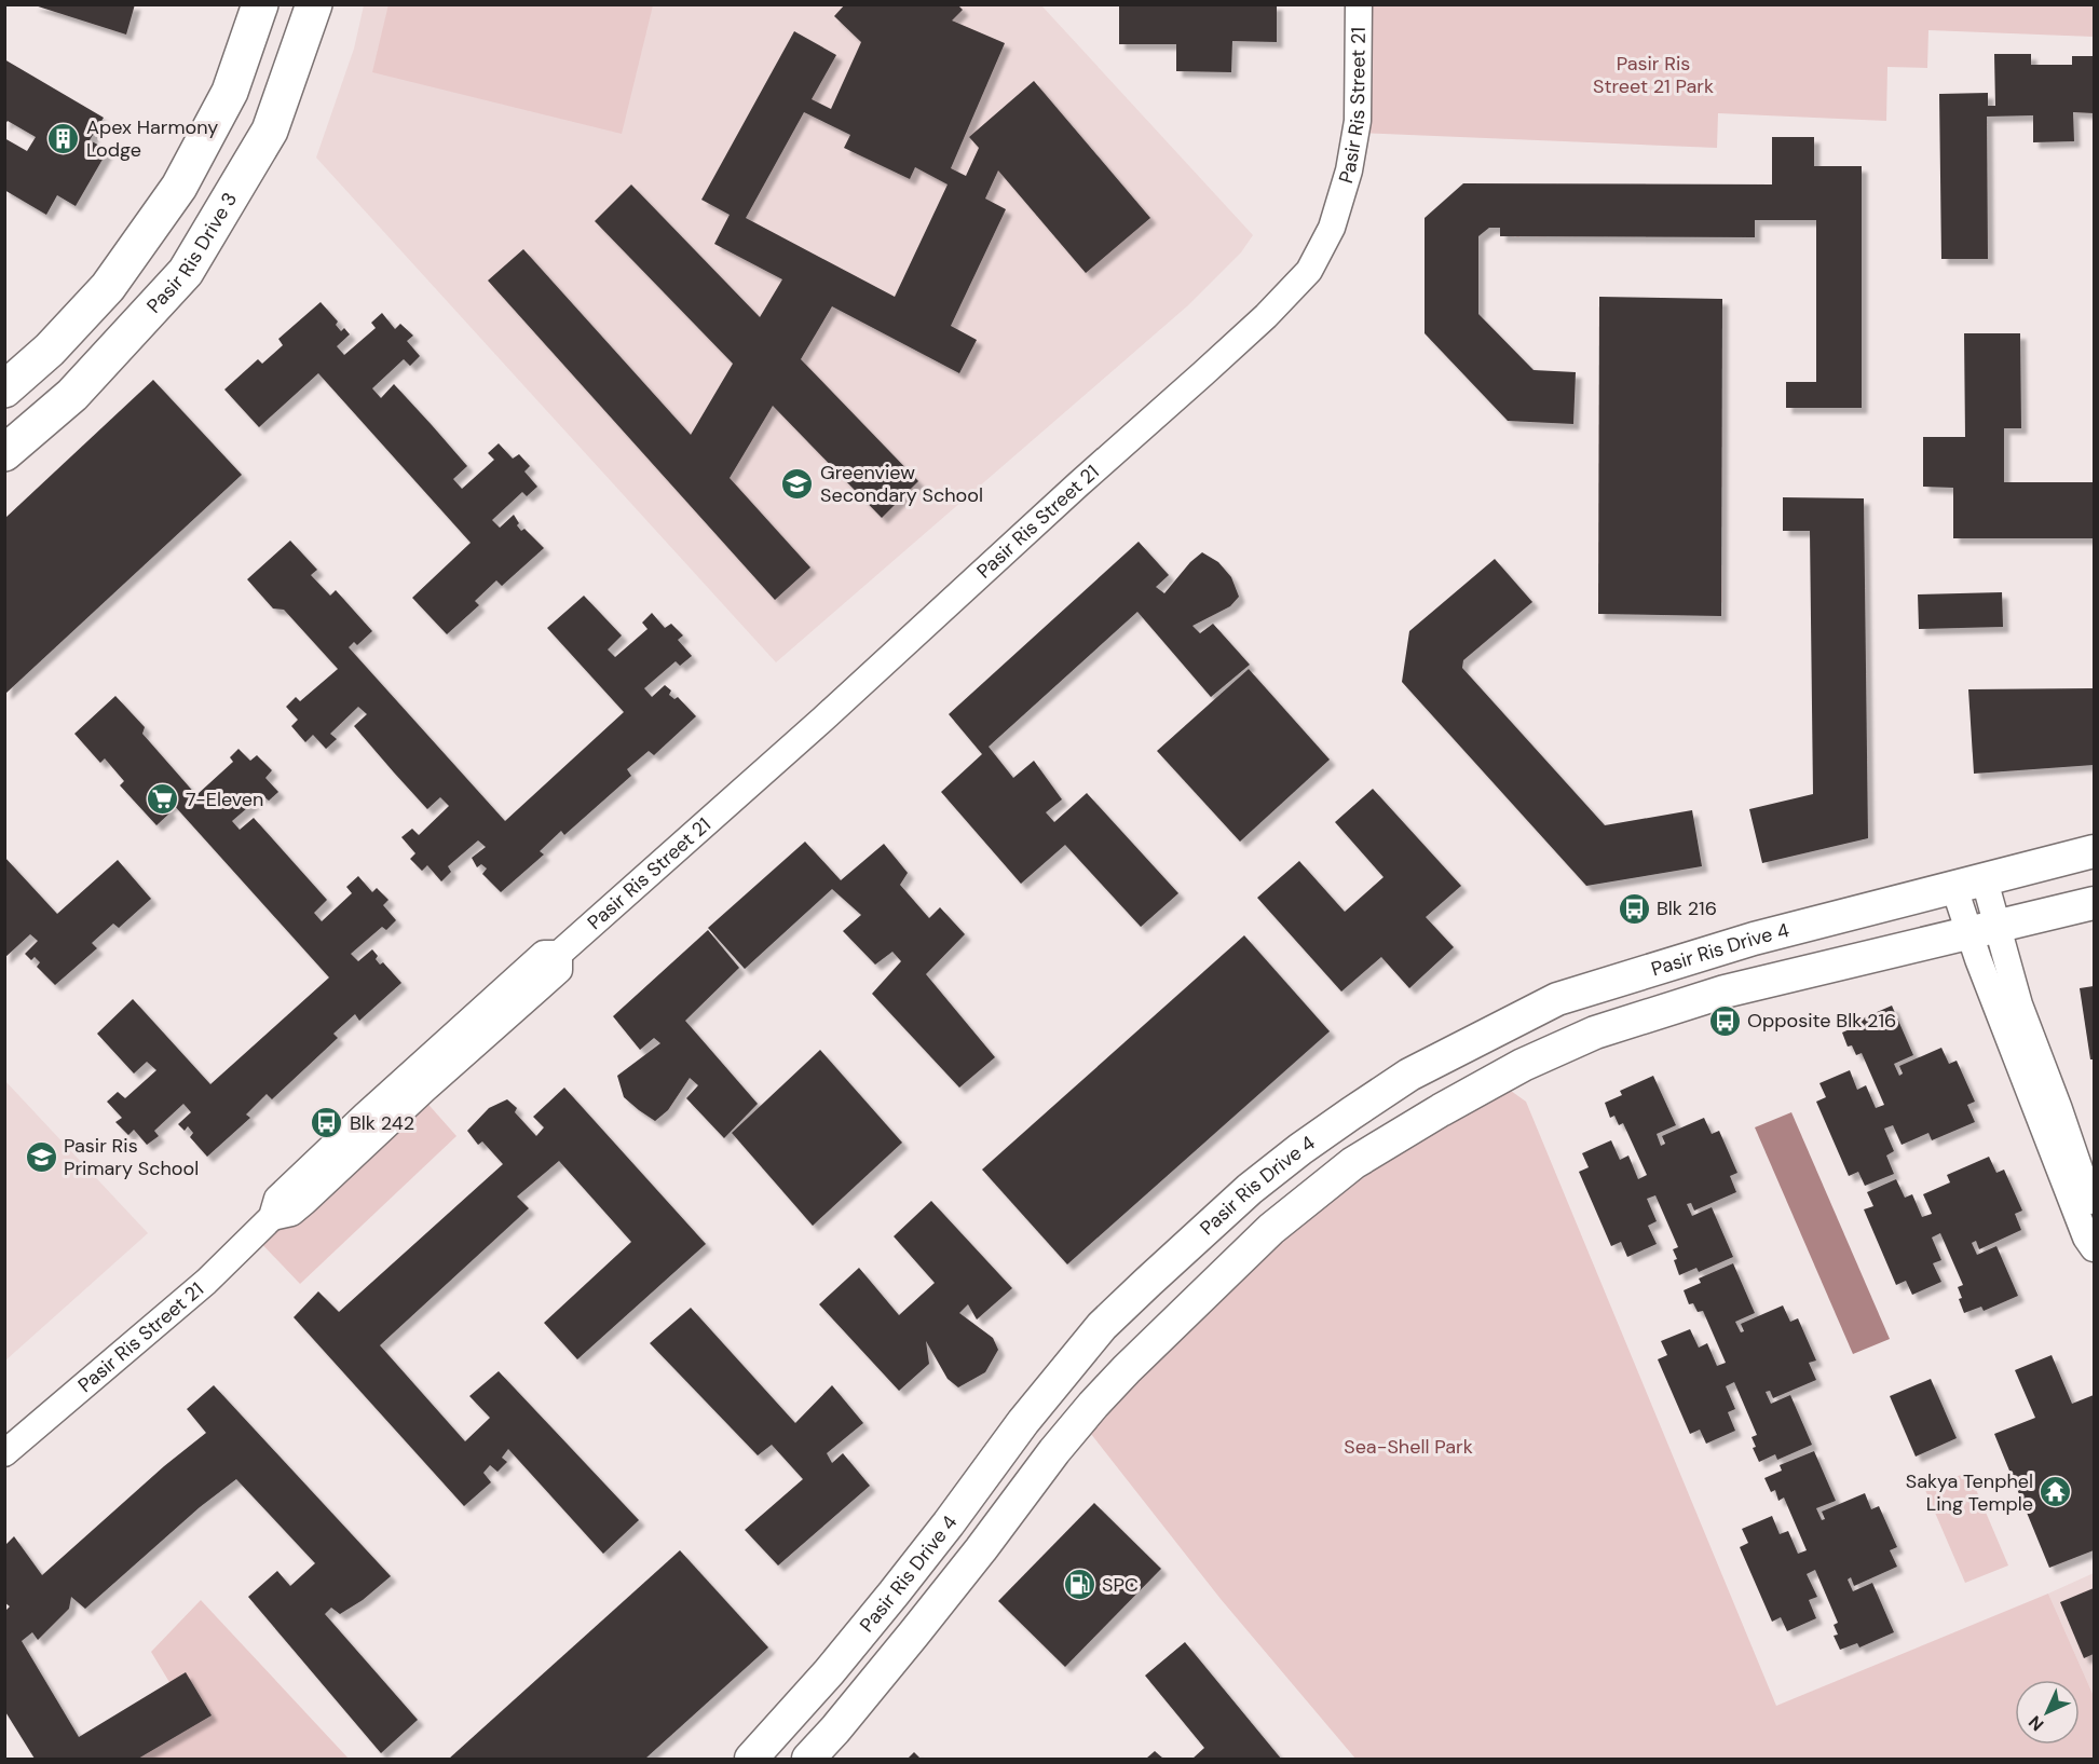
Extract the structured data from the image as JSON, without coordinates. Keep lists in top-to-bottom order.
{
  "streets": {
    "main road": ["Pasir Ris Drive 3"],
    "street": ["Pasir Ris Street 21", "Pasir Ris Drive 4"]
  },
  "parks": ["Pasir Ris Street 21 Park", "Sea-Shell Park"],
  "places": {
    "building": ["Apex Harmony Lodge"],
    "school or university": ["Greenview Secondary School", "Pasir Ris Primary School"],
    "supermarket": ["7-Eleven"],
    "bus stop": ["Blk 216", "Opposite Blk 216", "Blk 242"],
    "temple": ["Sakya Tenphel Ling Temple"],
    "fuel station": ["SPC"]
  },
  "north": "bottom left"
}
